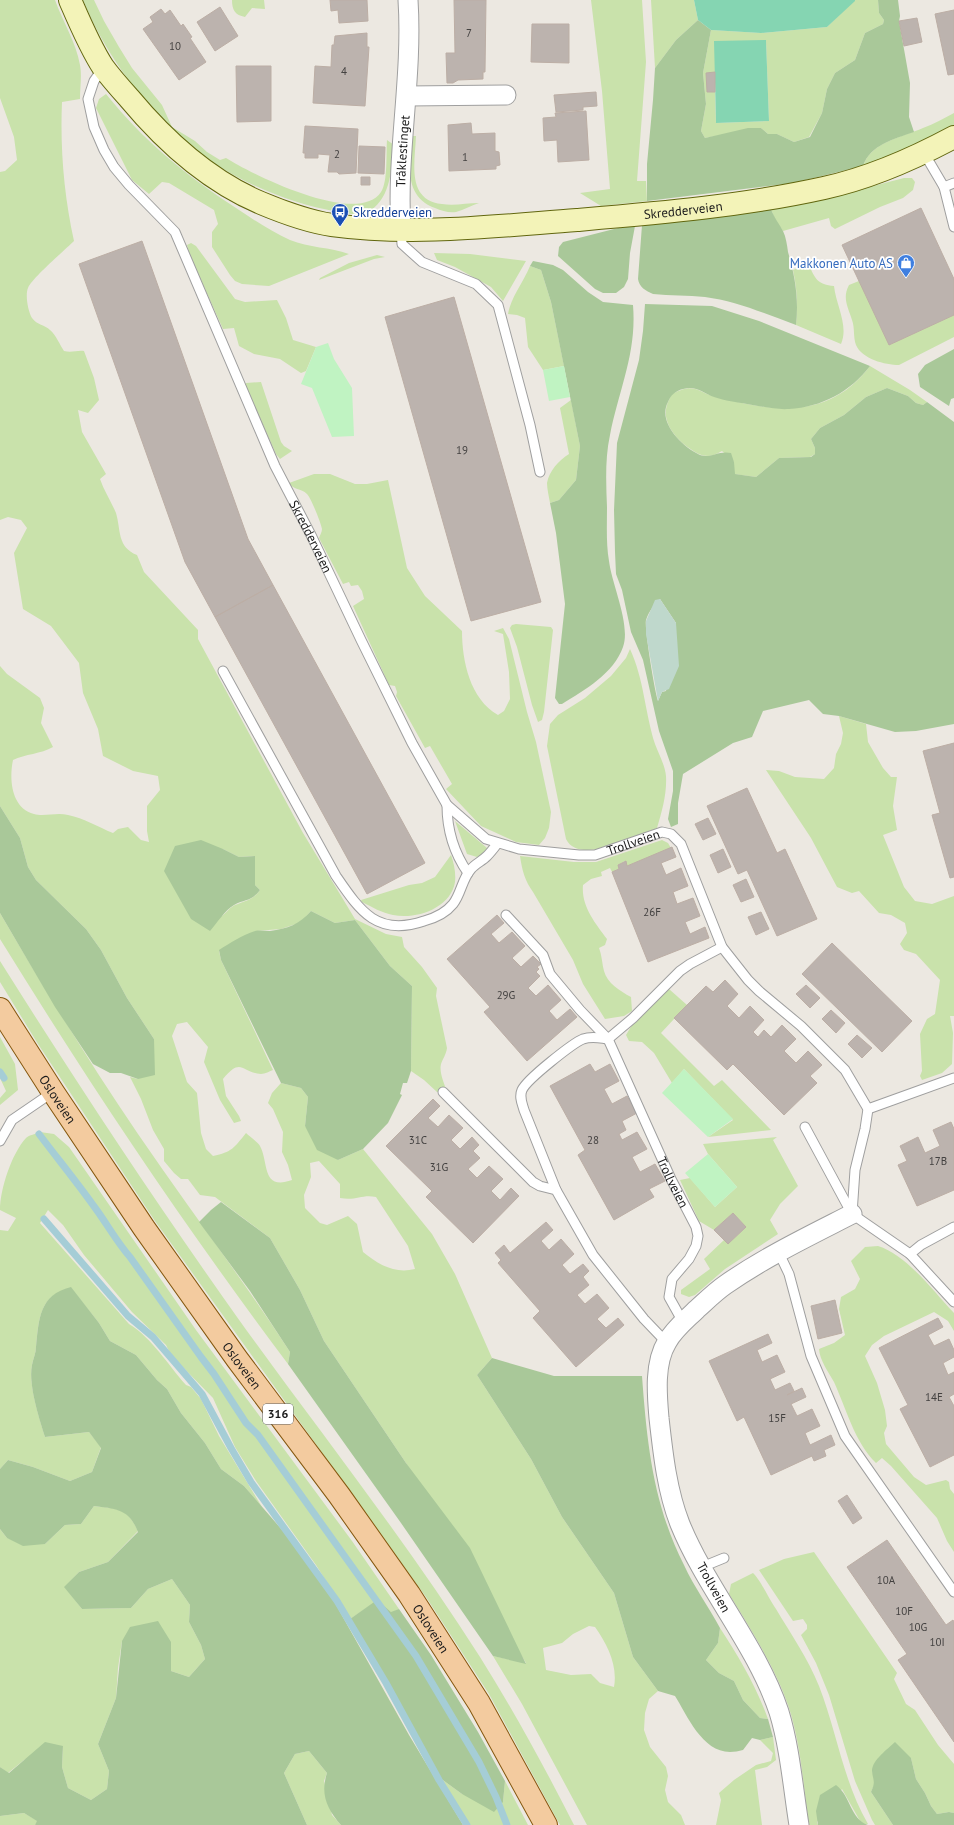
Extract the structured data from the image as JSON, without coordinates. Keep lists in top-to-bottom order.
{
  "streets": {
    "main road": ["Osloveien", "316"],
    "street": ["Tråklestinget", "Skredderveien", "Trollveien"]
  },
  "crossings": [
    ["Tråklestinget", "Skredderveien"],
    ["Skredderveien", "Trollveien"]
  ],
  "places": {
    "bus stop": ["Skredderveien"],
    "shop": ["Makkonen Auto AS"]
  },
  "house_numbers": [
    "7",
    "10",
    "4",
    "2",
    "1",
    "19",
    "26F",
    "29G",
    "31C",
    "28",
    "17B",
    "31G",
    "14E",
    "15F",
    "10A",
    "10F",
    "10G",
    "10I"
  ]
}
